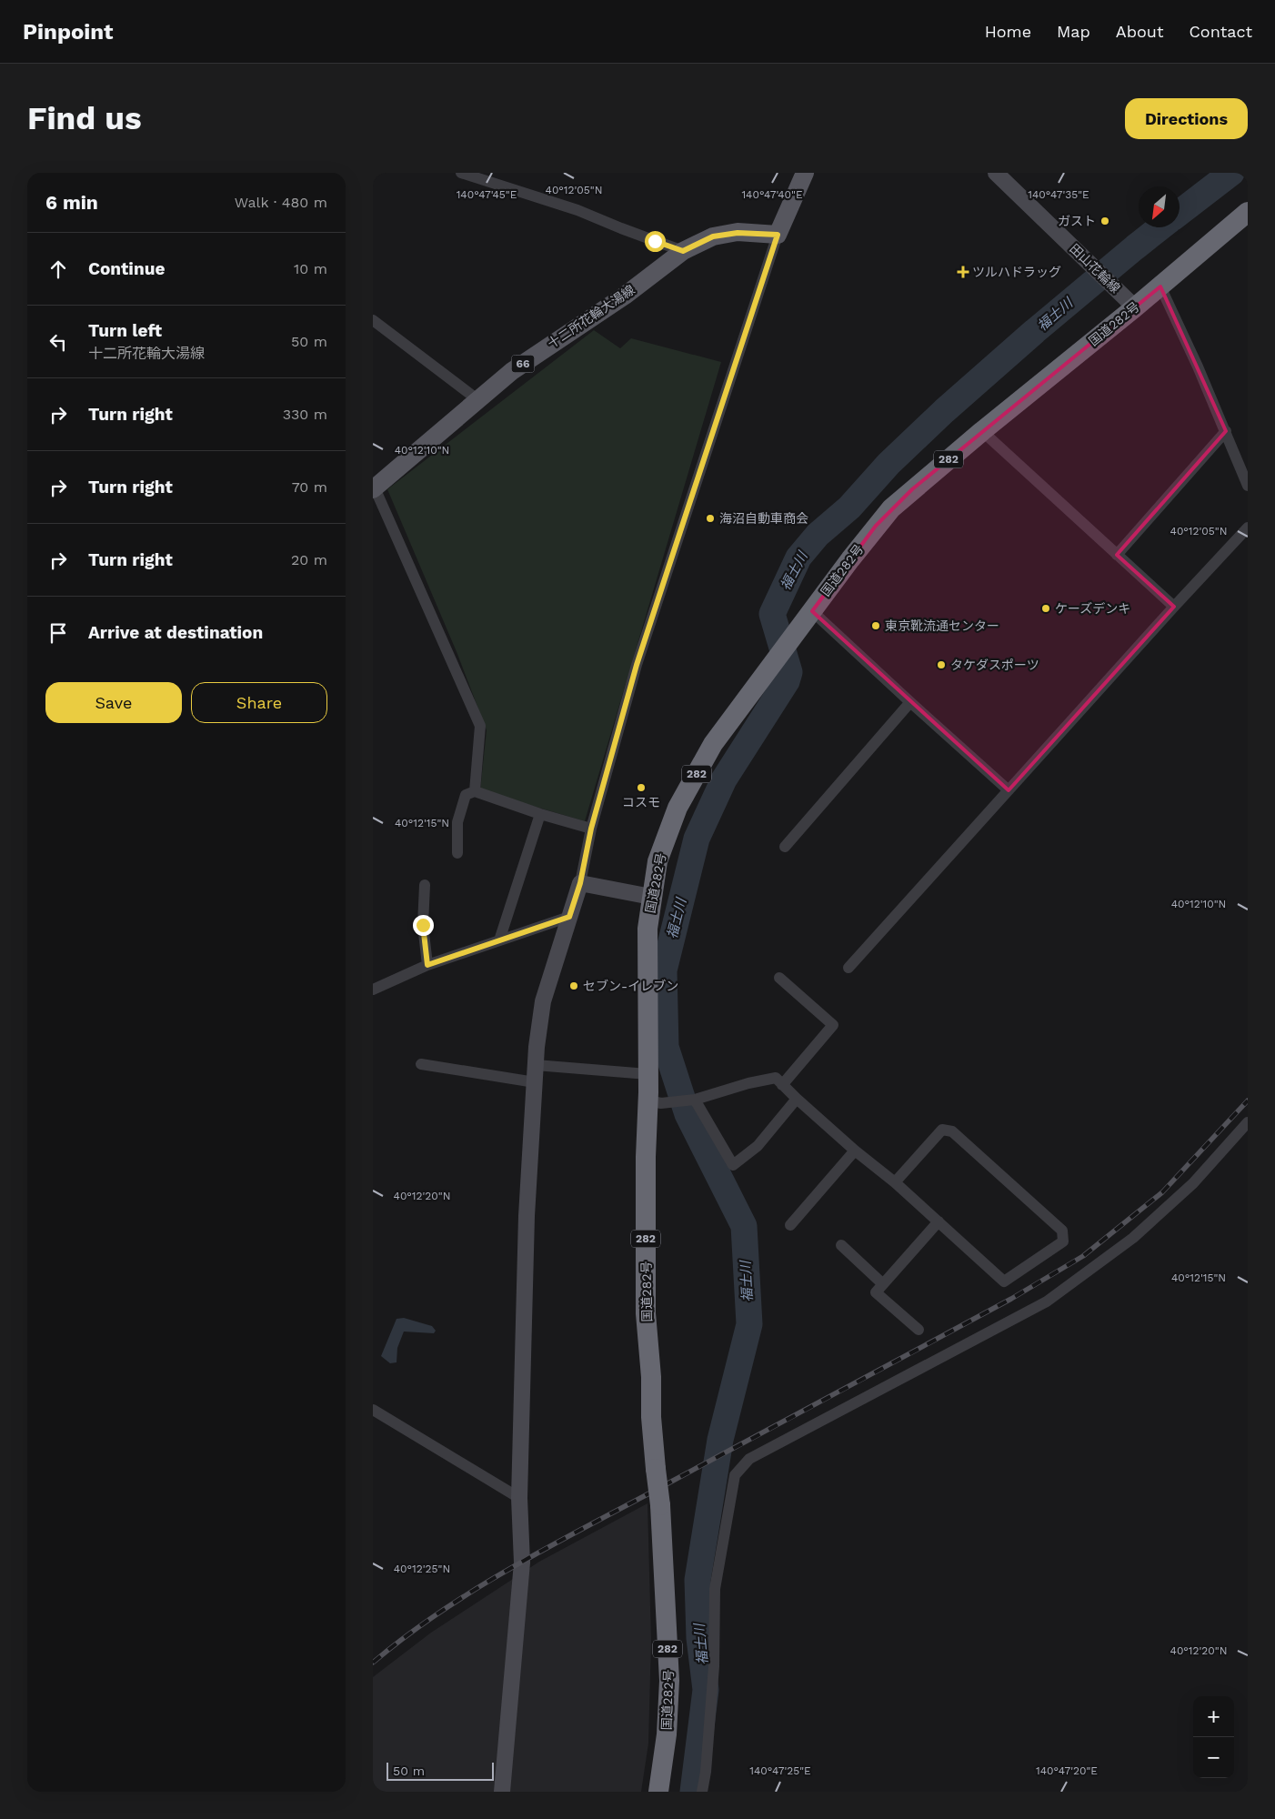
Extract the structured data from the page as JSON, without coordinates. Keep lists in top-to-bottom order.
{
  "streets": {
    "highway": ["国道282号", "282"],
    "main road": ["十二所花輪大湯線", "66"],
    "street": ["田山花輪線"]
  },
  "crossings": [
    ["田山花輪線", "国道282号"]
  ],
  "water": ["福士川"],
  "places": {
    "other": [
      "ガスト",
      "海沼自動車商会",
      "ケーズデンキ",
      "東京靴流通センター",
      "タケダスポーツ",
      "コスモ",
      "セブン-イレブン"
    ],
    "health": ["ツルハドラッグ"]
  },
  "scale_bar": "50 m",
  "north": "bottom left",
  "page": {
    "header": "Pinpoint",
    "nav": [
      "Home",
      "Map",
      "About",
      "Contact"
    ],
    "buttons": [
      "Directions",
      ["Save", "Share"]
    ],
    "title": "Find us",
    "heading": ["6 min", "Walk · 480 m"],
    "list": [
      ["Continue", "10 m"],
      ["Turn left", "十二所花輪大湯線", "50 m"],
      ["Turn right", "330 m"],
      ["Turn right", "70 m"],
      ["Turn right", "20 m"],
      "Arrive at destination"
    ],
    "map_buttons": ["+", "−"],
    "scale": "50 m"
  },
  "coordinates": [
    "40°12'05\"N",
    "140°47'45\"E",
    "140°47'40\"E",
    "140°47'35\"E",
    "40°12'10\"N",
    "40°12'15\"N",
    "40°12'20\"N",
    "40°12'25\"N",
    "140°47'25\"E",
    "140°47'20\"E"
  ]
}
